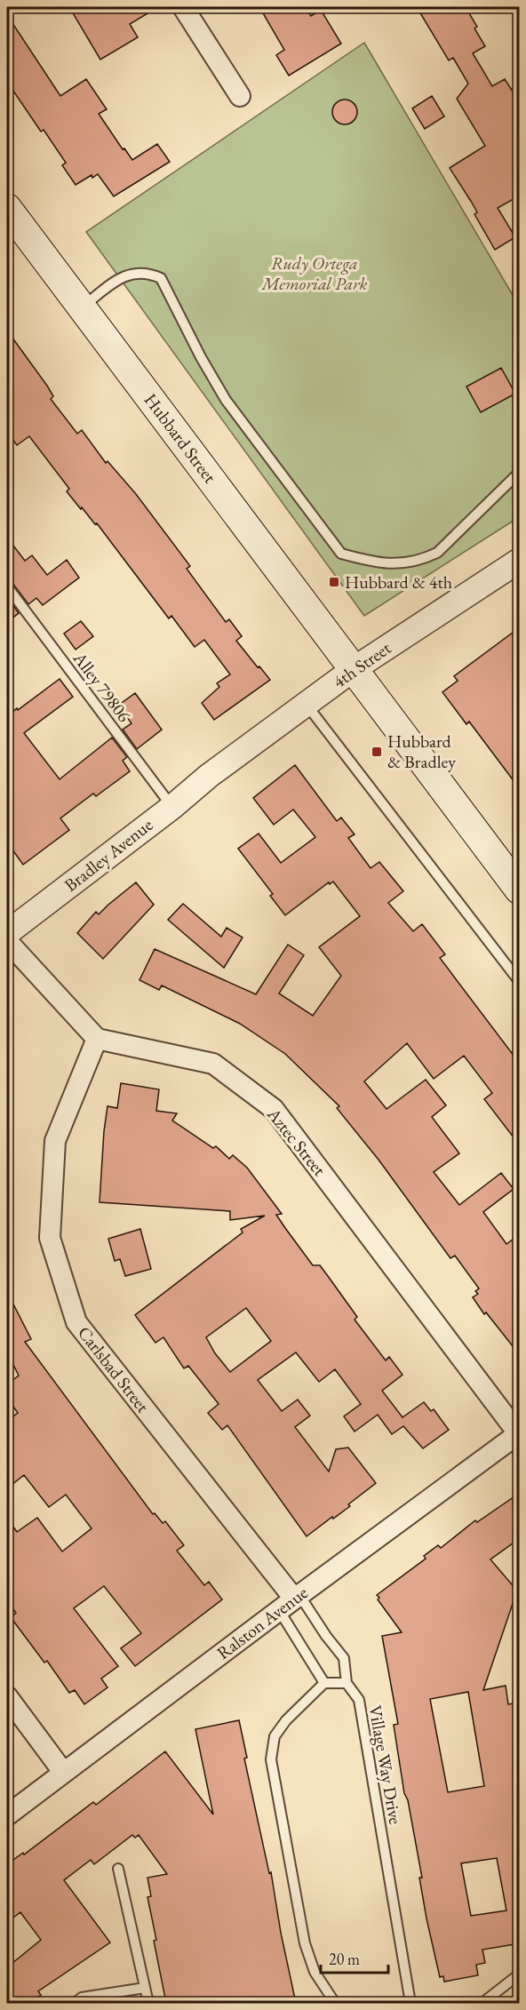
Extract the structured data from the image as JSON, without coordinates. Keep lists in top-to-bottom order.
{
  "streets": {
    "main road": ["Hubbard Street"],
    "street": [
      "4th Street",
      "Bradley Avenue",
      "Aztec Street",
      "Carlsbad Street",
      "Ralston Avenue"
    ],
    "lane": ["Alley 79806", "Village Way Drive"]
  },
  "crossings": [
    ["Hubbard Street", "4th Street"],
    ["4th Street", "Bradley Avenue"],
    ["Alley 79806", "Bradley Avenue"],
    ["Aztec Street", "Carlsbad Street"],
    ["Aztec Street", "Ralston Avenue"],
    ["Carlsbad Street", "Ralston Avenue"]
  ],
  "parks": ["Rudy Ortega Memorial Park"],
  "places": {
    "transit": ["Hubbard & 4th", "Hubbard & Bradley"]
  },
  "scale_bar": "20 m"
}
